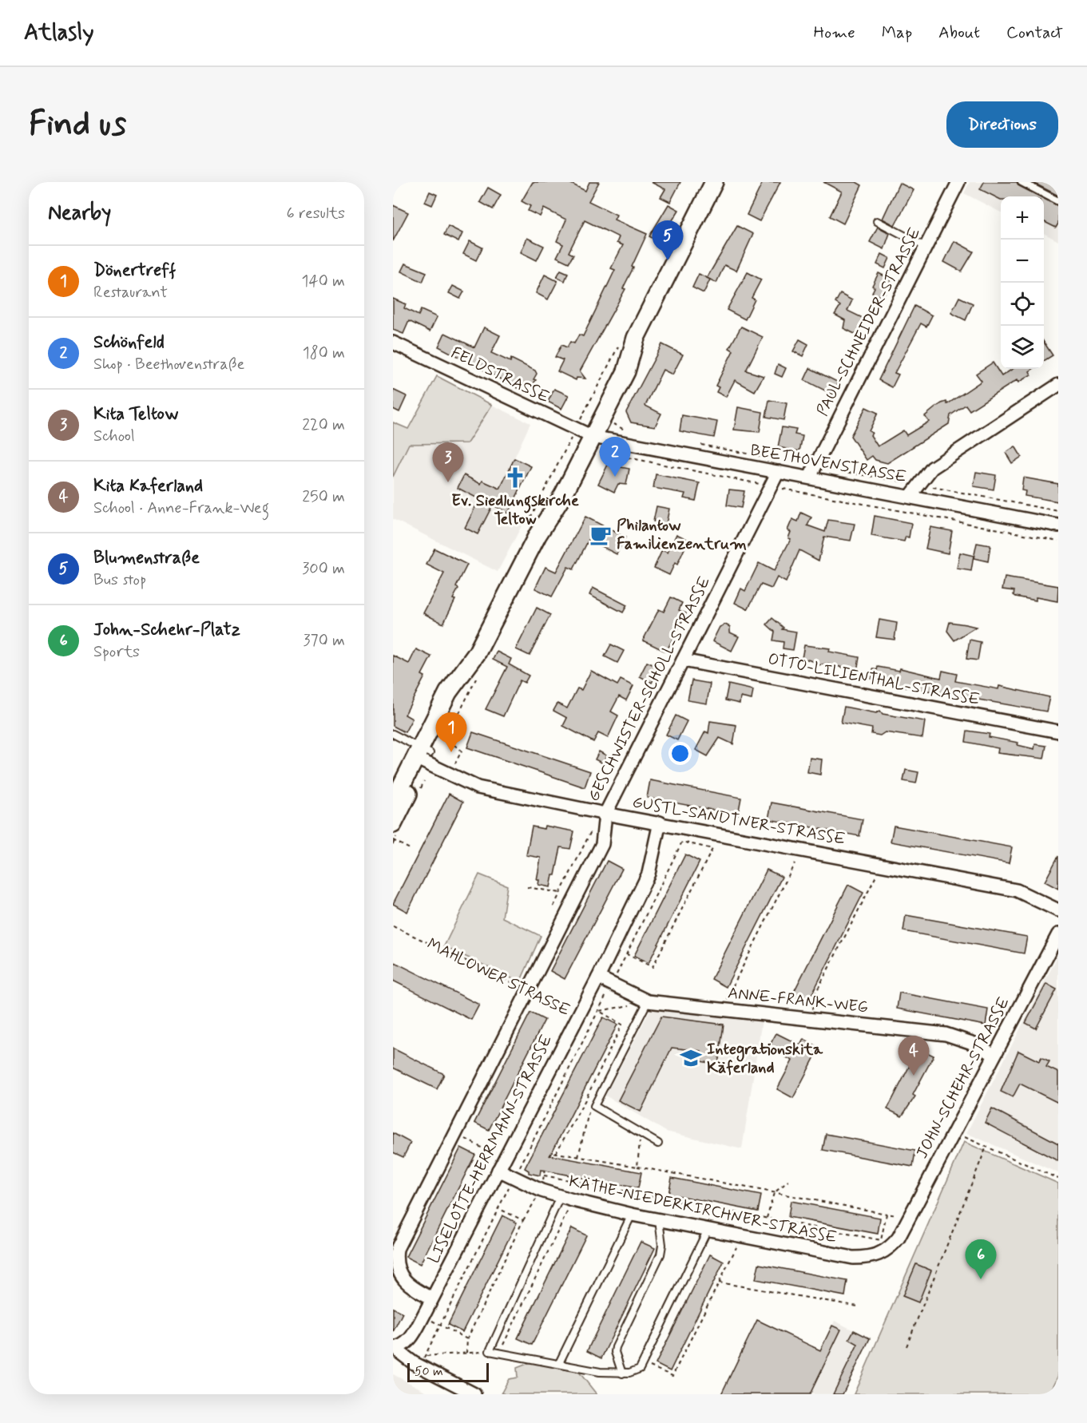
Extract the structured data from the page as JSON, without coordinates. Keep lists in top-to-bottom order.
{
  "streets": {
    "street": [
      "PAUL-SCHNEIDER-STRASSE",
      "FELDSTRASSE",
      "BEETHOVENSTRASSE",
      "OTTO-LILIENTHAL-STRASSE",
      "GESCHWISTER-SCHOLL-STRASSE",
      "GUSTL-SANDTNER-STRASSE",
      "ANNE-FRANK-WEG",
      "JOHN-SCHEHR-STRASSE",
      "LISELOTTE-HERRMANN-STRASSE",
      "KÄTHE-NIEDERKIRCHNER-STRASSE"
    ],
    "path": ["MAHLOWER STRASSE"]
  },
  "crossings": [
    ["PAUL-SCHNEIDER-STRASSE", "BEETHOVENSTRASSE"],
    ["FELDSTRASSE", "BEETHOVENSTRASSE"],
    ["BEETHOVENSTRASSE", "GESCHWISTER-SCHOLL-STRASSE"],
    ["OTTO-LILIENTHAL-STRASSE", "GESCHWISTER-SCHOLL-STRASSE"],
    ["GESCHWISTER-SCHOLL-STRASSE", "GUSTL-SANDTNER-STRASSE"],
    ["GESCHWISTER-SCHOLL-STRASSE", "MAHLOWER STRASSE"],
    ["GESCHWISTER-SCHOLL-STRASSE", "LISELOTTE-HERRMANN-STRASSE"],
    ["GUSTL-SANDTNER-STRASSE", "LISELOTTE-HERRMANN-STRASSE"],
    ["MAHLOWER STRASSE", "LISELOTTE-HERRMANN-STRASSE"],
    ["ANNE-FRANK-WEG", "JOHN-SCHEHR-STRASSE"],
    ["ANNE-FRANK-WEG", "LISELOTTE-HERRMANN-STRASSE"],
    ["JOHN-SCHEHR-STRASSE", "KÄTHE-NIEDERKIRCHNER-STRASSE"],
    ["LISELOTTE-HERRMANN-STRASSE", "KÄTHE-NIEDERKIRCHNER-STRASSE"]
  ],
  "places": {
    "church": ["Ev. Siedlungskirche Teltow"],
    "cafe": ["Philantow Familienzentrum"],
    "school or university": ["Integrationskita Käferland"]
  },
  "scale_bar": "50 m",
  "page": {
    "header": "Atlasly",
    "nav": [
      "Home",
      "Map",
      "About",
      "Contact"
    ],
    "buttons": "Directions",
    "title": "Find us",
    "heading": ["Nearby", "6 results"],
    "map_buttons": ["+", "−"],
    "pins": [
      "5",
      "2",
      "3",
      "1",
      "4",
      "6"
    ],
    "list": [
      {
        "mark": "1",
        "name": "Dönertreff",
        "note": "Restaurant",
        "value": "140 m"
      },
      {
        "mark": "2",
        "name": "Schönfeld",
        "note": "Shop · Beethovenstraße",
        "value": "180 m"
      },
      {
        "mark": "3",
        "name": "Kita Teltow",
        "note": "School",
        "value": "220 m"
      },
      {
        "mark": "4",
        "name": "Kita Kaferland",
        "note": "School · Anne-Frank-Weg",
        "value": "250 m"
      },
      {
        "mark": "5",
        "name": "Blumenstraße",
        "note": "Bus stop",
        "value": "300 m"
      },
      {
        "mark": "6",
        "name": "John-Schehr-Platz",
        "note": "Sports",
        "value": "370 m"
      }
    ],
    "scale": "50 m"
  }
}
